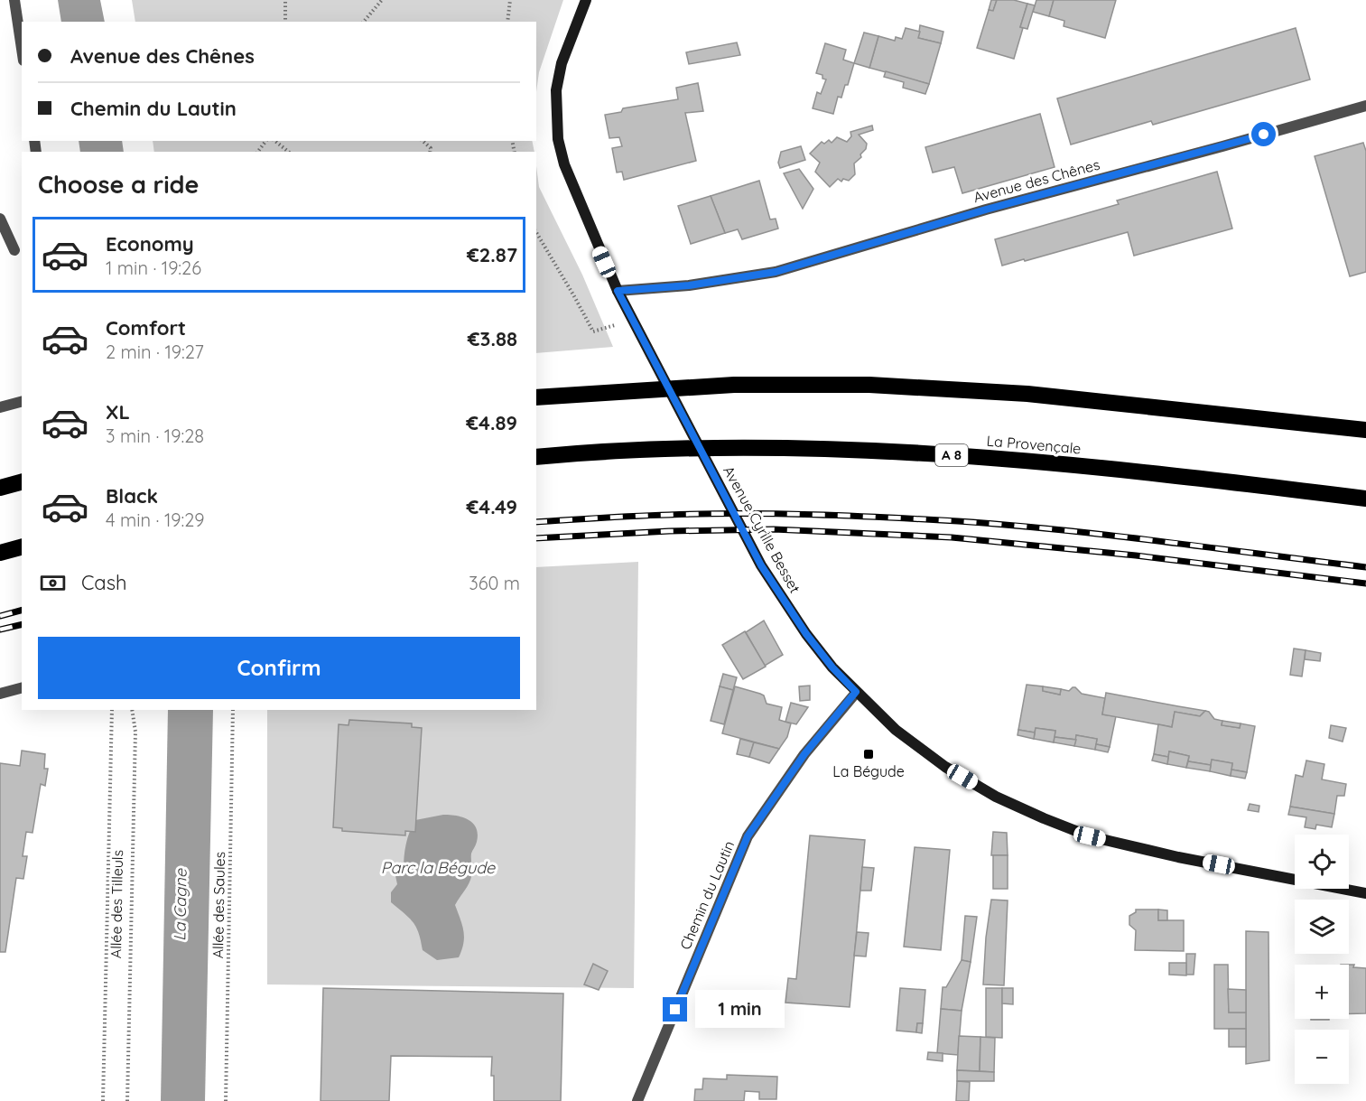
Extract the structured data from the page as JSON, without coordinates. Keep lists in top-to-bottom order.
{
  "streets": {
    "highway": ["La Provençale", "A 8"],
    "main road": ["Avenue Cyrille Besset"],
    "street": ["Avenue des Chênes", "Chemin du Lautin"],
    "path": ["Allée des Tilleuls", "Allée des Saules"]
  },
  "crossings": [
    ["Avenue des Chênes", "Avenue Cyrille Besset"],
    ["Avenue Cyrille Besset", "Chemin du Lautin"]
  ],
  "water": ["Parc la Bégude", "La Cagne"],
  "places": {
    "transit": ["La Bégude"]
  },
  "page": {
    "banner": ["Avenue des Chênes", "Chemin du Lautin"],
    "heading": "Choose a ride",
    "list": [
      {
        "name": "Economy",
        "note": "1 min · 19:26",
        "value": "€2.87"
      },
      {
        "name": "Comfort",
        "note": "2 min · 19:27",
        "value": "€3.88"
      },
      {
        "name": "XL",
        "note": "3 min · 19:28",
        "value": "€4.89"
      },
      {
        "name": "Black",
        "note": "4 min · 19:29",
        "value": "€4.49"
      }
    ],
    "pay": ["Cash", "360 m"],
    "buttons": "Confirm",
    "map_buttons": ["+", "−"],
    "bubble": "1 min"
  }
}
